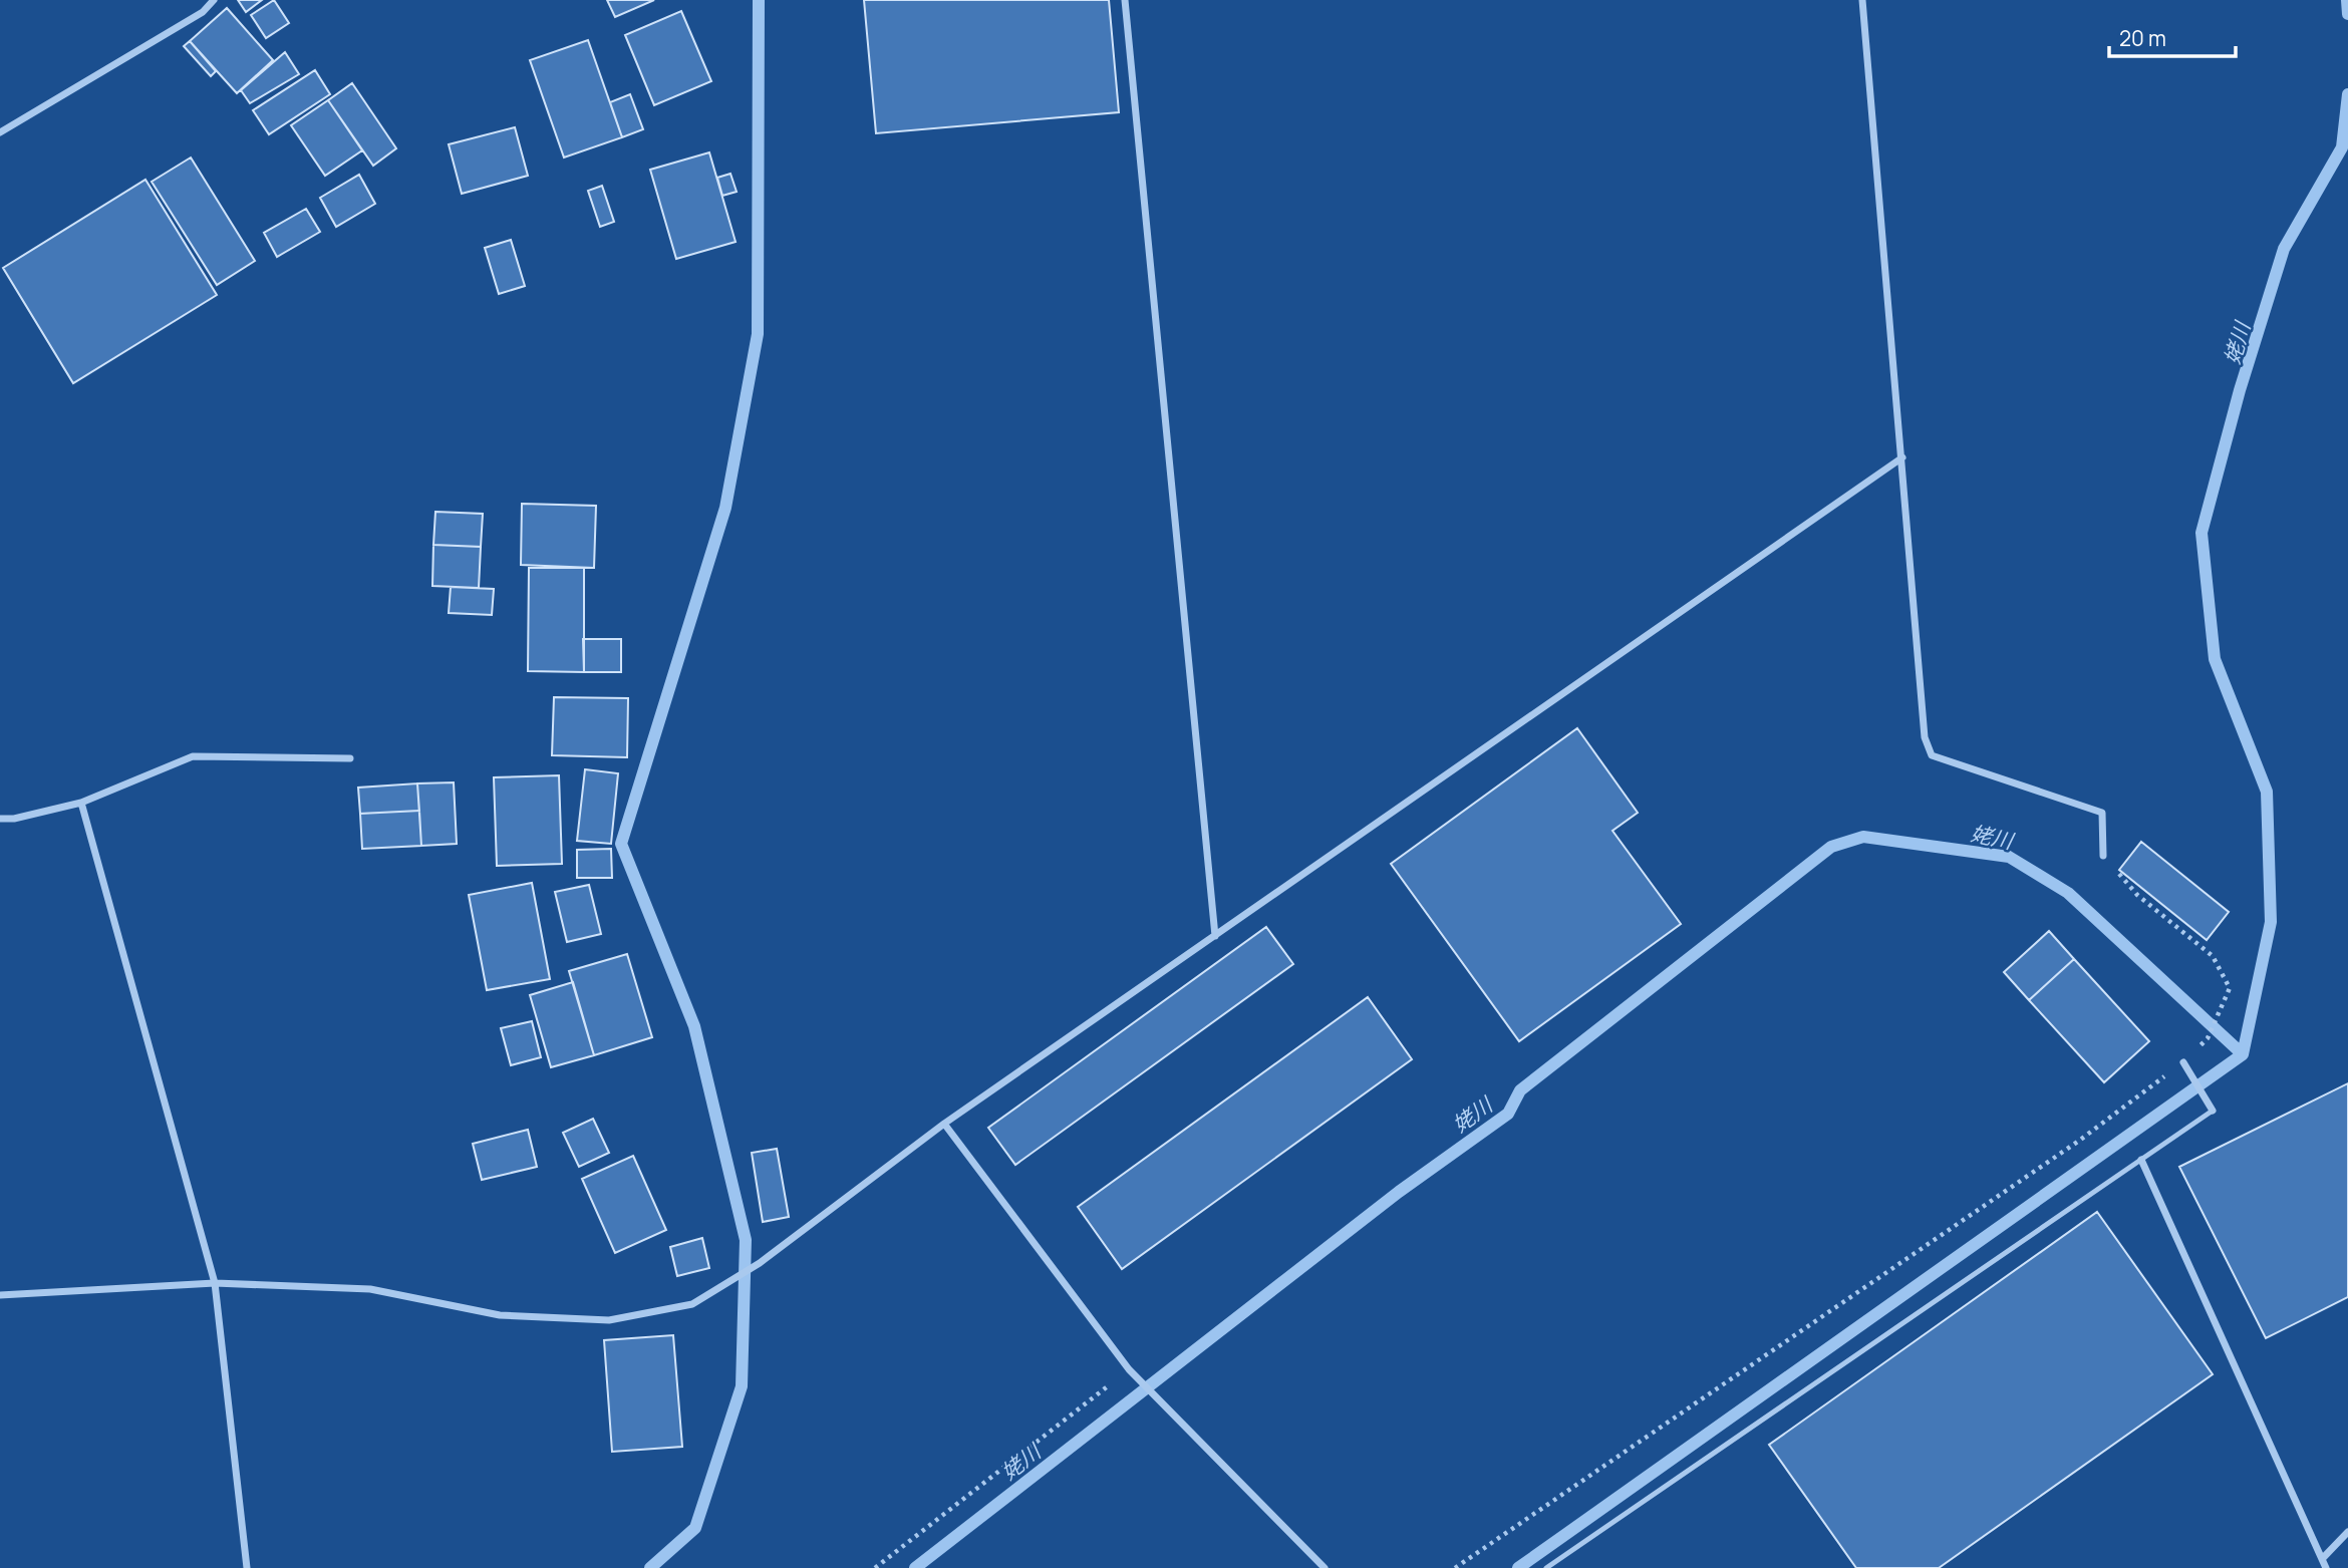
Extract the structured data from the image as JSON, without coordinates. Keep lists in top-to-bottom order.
{
  "water": ["姥川"],
  "scale_bar": "20 m"
}
